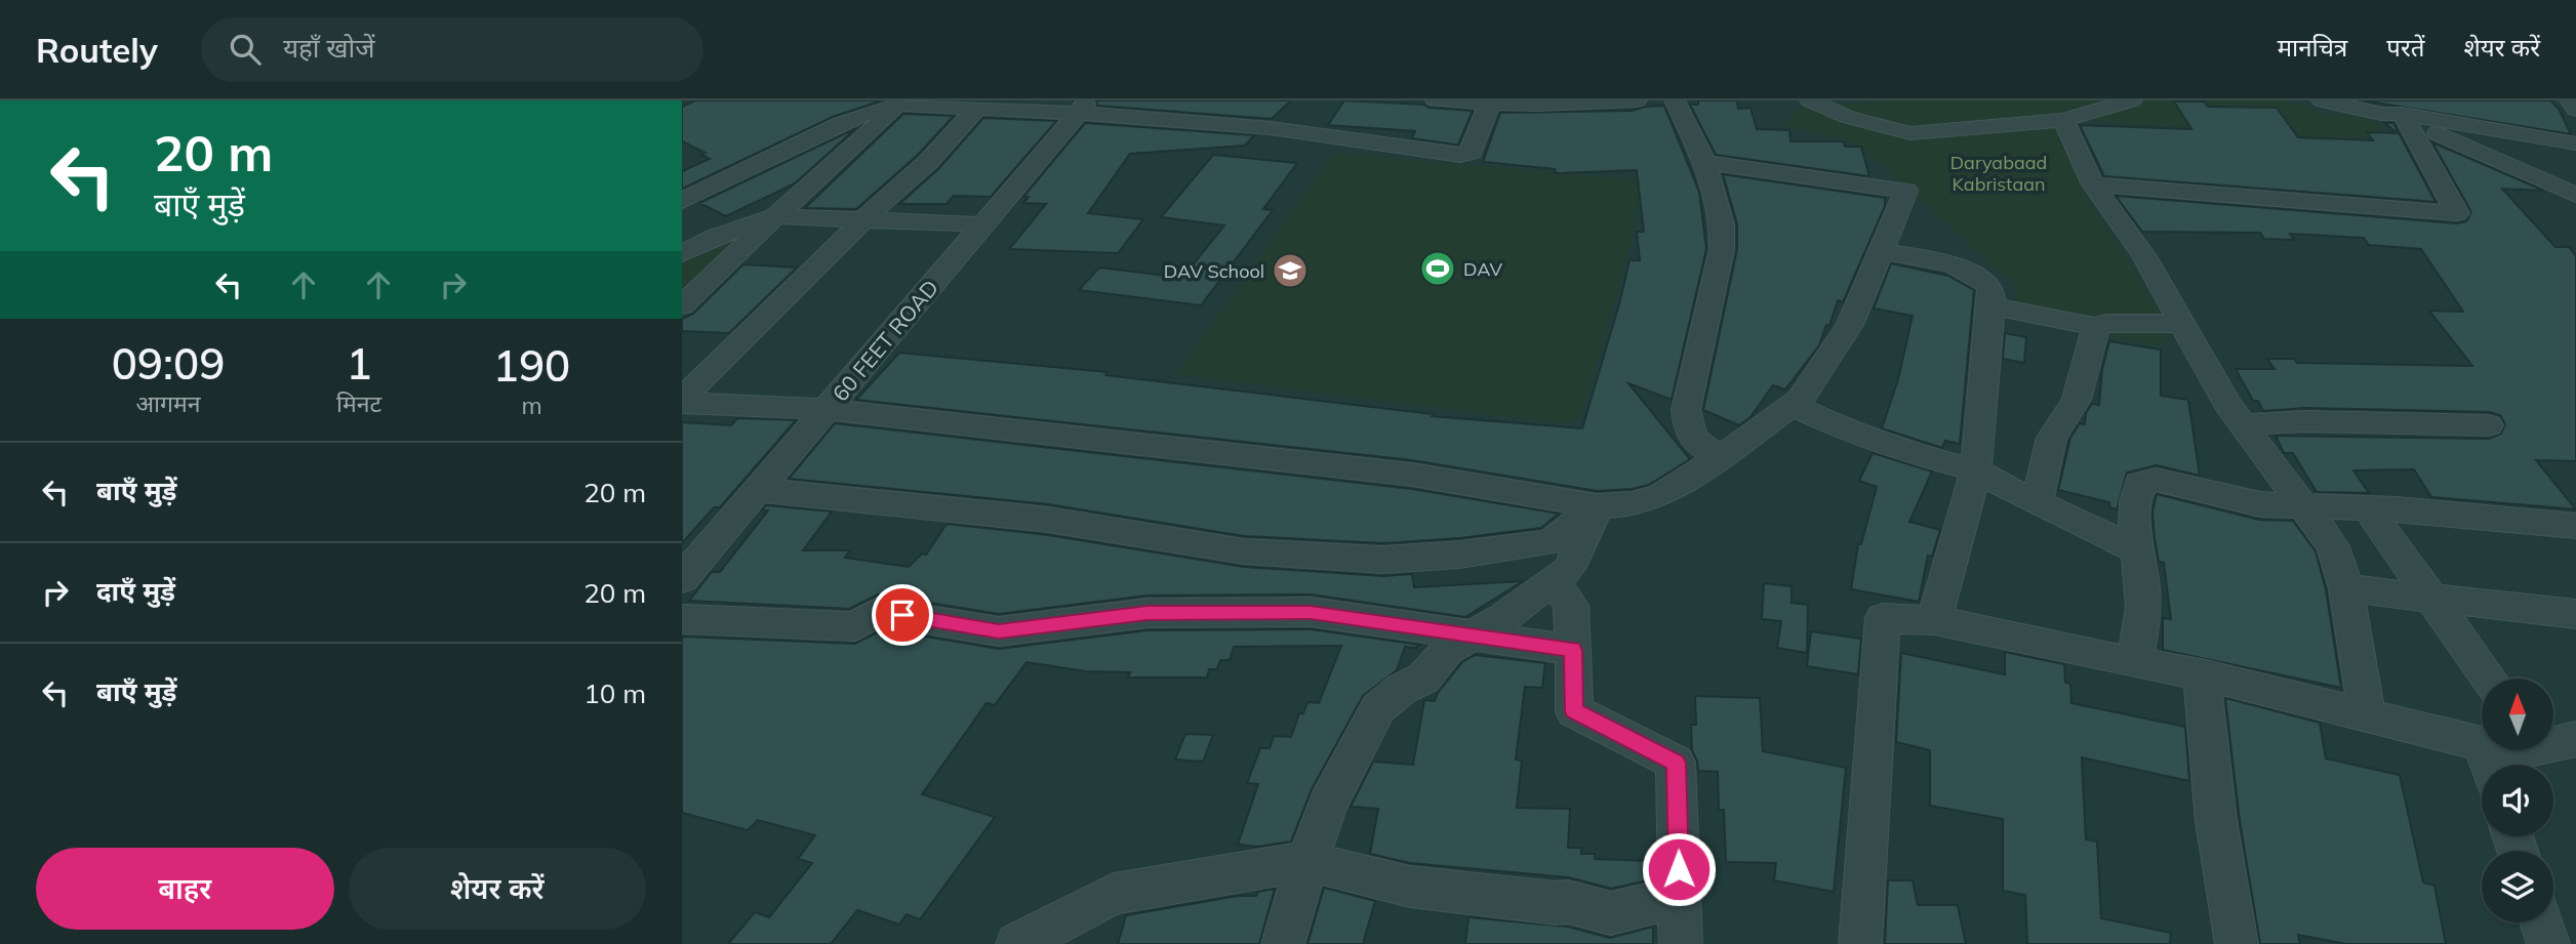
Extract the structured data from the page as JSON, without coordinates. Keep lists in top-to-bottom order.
{
  "streets": {
    "street": ["60 FEET ROAD"]
  },
  "parks": ["Daryabaad Kabristaan"],
  "places": {
    "sports": ["DAV"],
    "school or university": ["DAV School"]
  },
  "north": "top",
  "page": {
    "header": "Routely",
    "search": "यहाँ खोजें",
    "nav": ["मानचित्र", "परतें", "शेयर करें"],
    "turn": ["20 m", "बाएँ मुड़ें"],
    "eta": [
      "09:09",
      "आगमन",
      "1",
      "मिनट",
      "190",
      "m"
    ],
    "list": [
      {
        "name": "बाएँ मुड़ें",
        "value": "20 m"
      },
      {
        "name": "दाएँ मुड़ें",
        "value": "20 m"
      },
      {
        "name": "बाएँ मुड़ें",
        "value": "10 m"
      }
    ],
    "buttons": ["बाहर", "शेयर करें"]
  }
}
